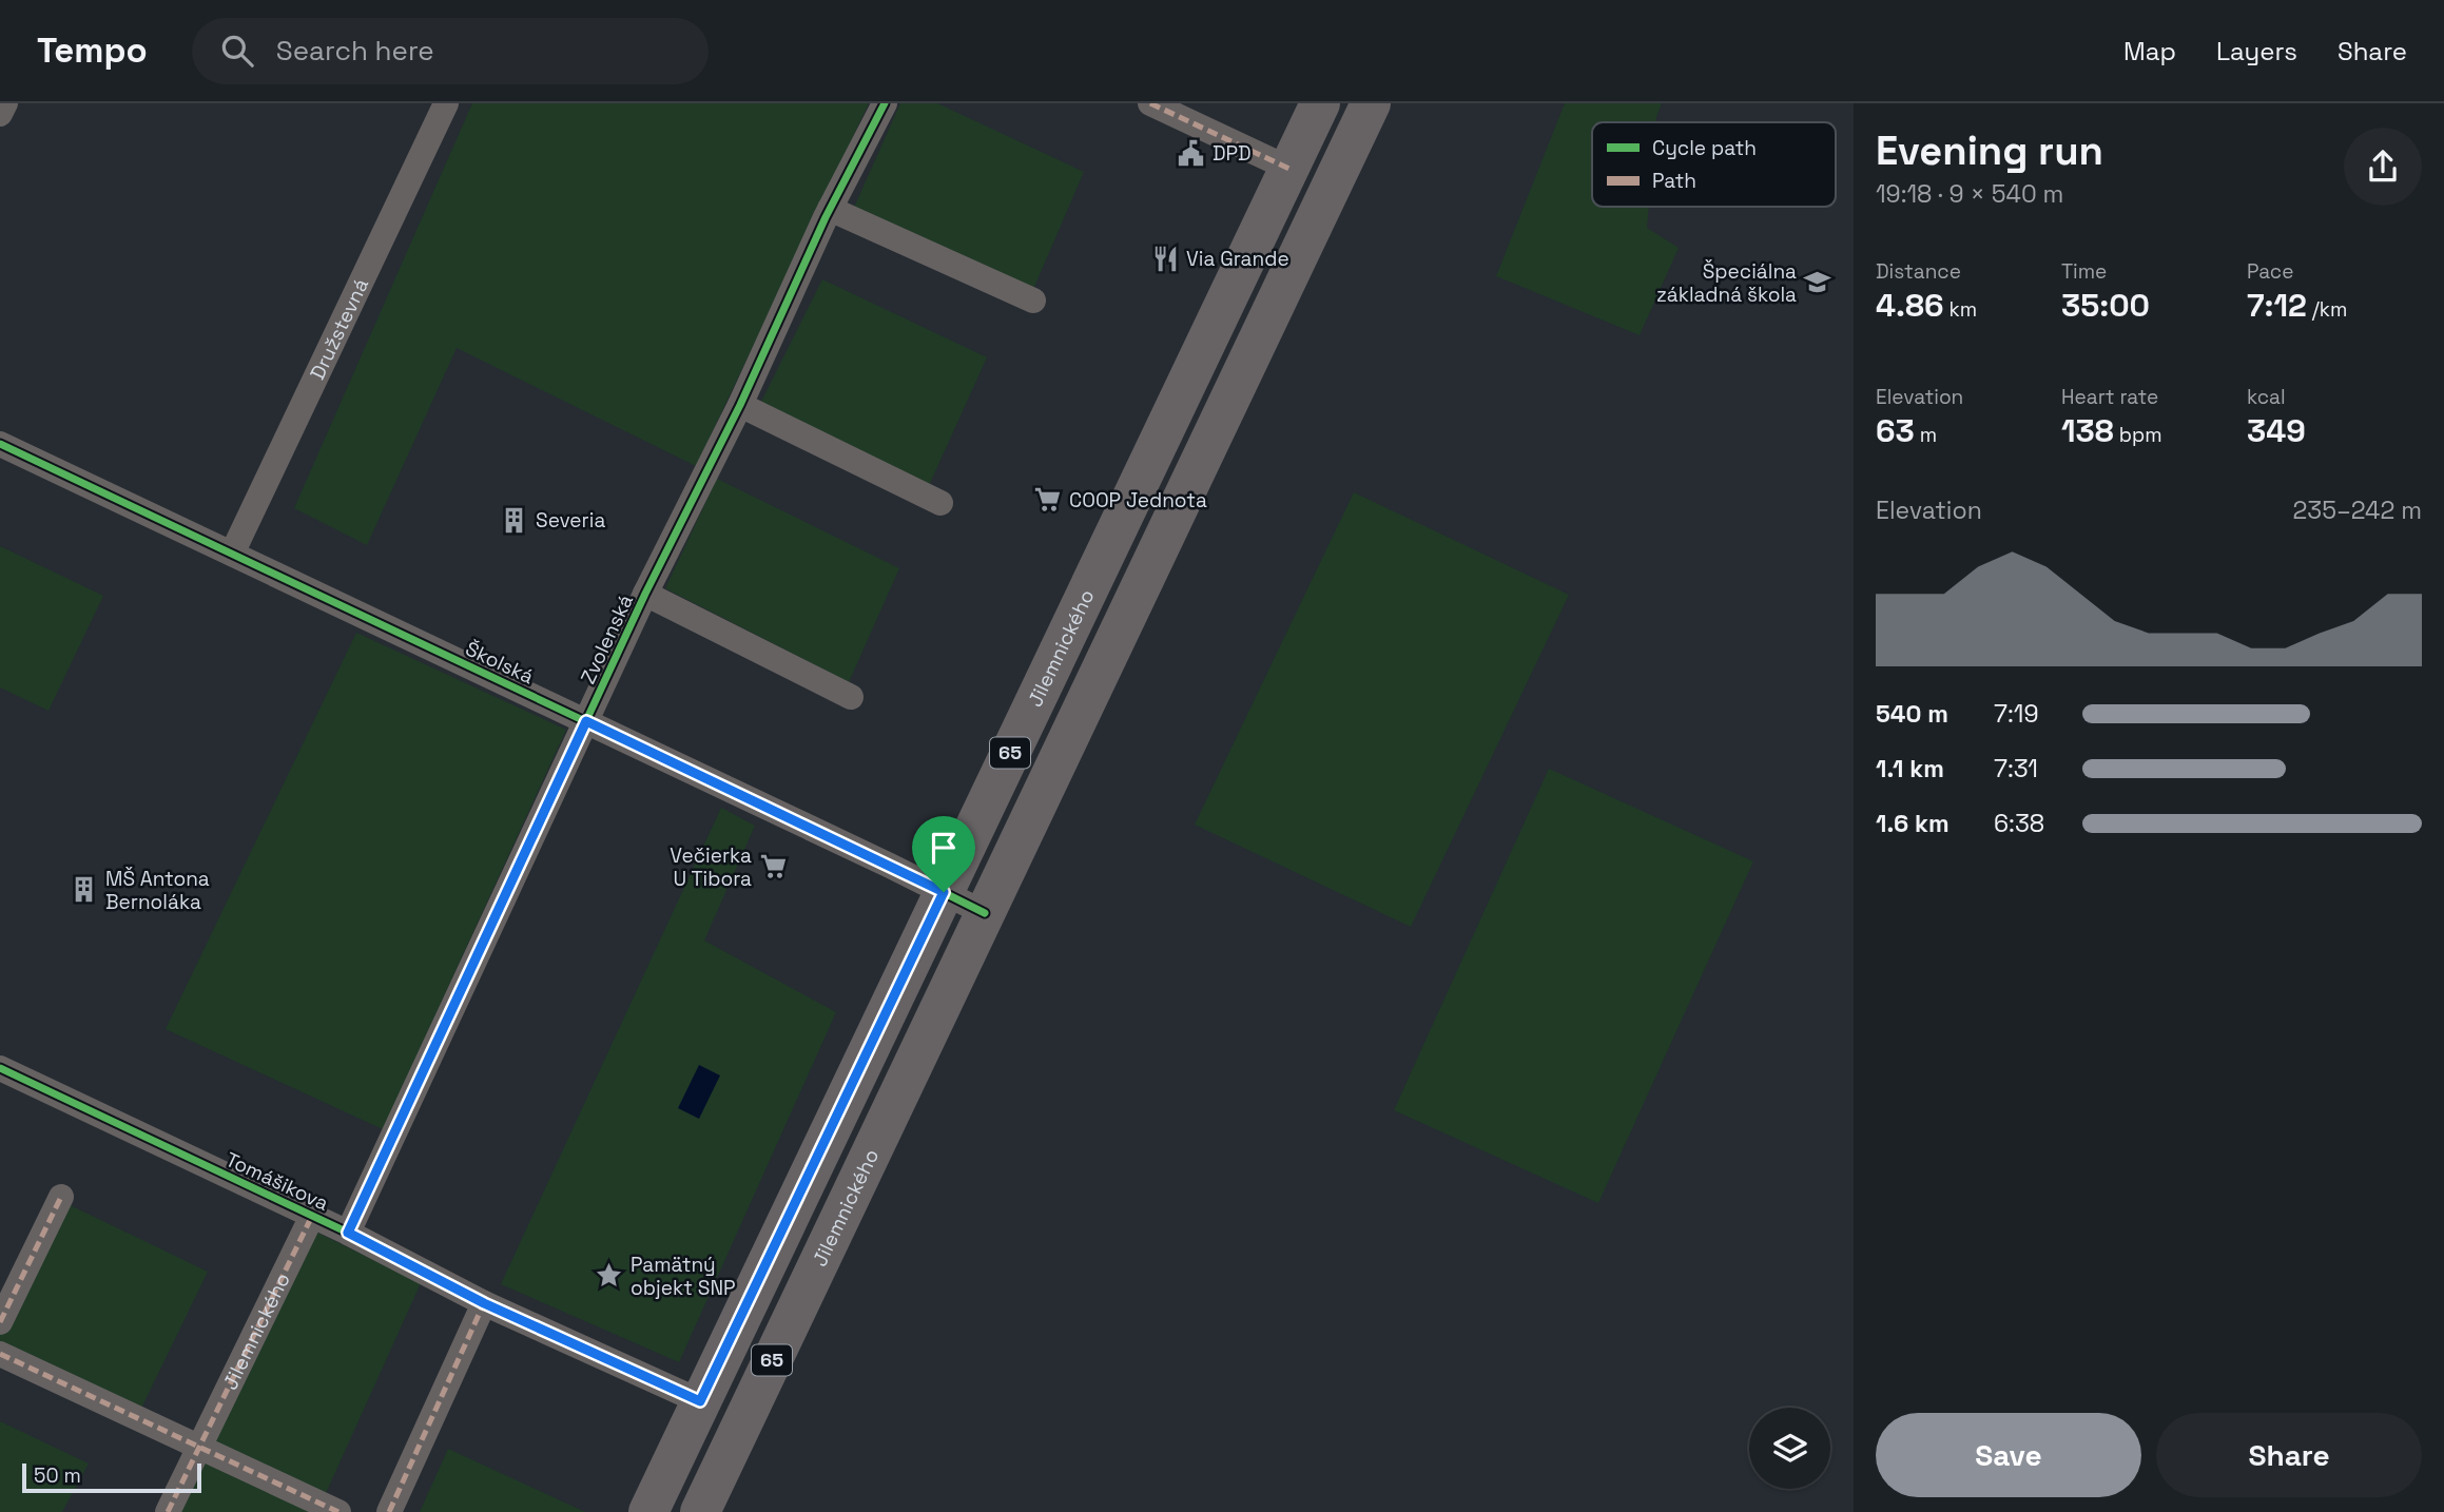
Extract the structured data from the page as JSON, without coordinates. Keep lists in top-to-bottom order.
{
  "streets": {
    "main road": ["Jilemnického", "65"],
    "street": [
      "Družstevná",
      "Zvolenská",
      "Školská",
      "Tomášikova"
    ]
  },
  "crossings": [
    ["Družstevná", "Školská"],
    ["Zvolenská", "Školská"],
    ["Zvolenská", "Tomášikova"],
    ["Jilemnického", "Školská"],
    ["Jilemnického", "Tomášikova"]
  ],
  "places": {
    "public building": ["DPD"],
    "restaurant": ["Via Grande"],
    "school or university": ["Špeciálna základná škola"],
    "supermarket": ["COOP Jednota", "Večierka U Tibora"],
    "building": ["Severia", "MŠ Antona Bernoláka"],
    "place": ["Pamätný objekt SNP"]
  },
  "legend": ["Cycle path", "Path"],
  "scale_bar": "50 m",
  "page": {
    "header": "Tempo",
    "search": "Search here",
    "nav": ["Map", "Layers", "Share"],
    "heading": ["Evening run", "19:18 · 9 × 540 m"],
    "stats": [
      ["Distance", "4.86 km"],
      ["Time", "35:00"],
      ["Pace", "7:12 /km"],
      ["Elevation", "63 m"],
      ["Heart rate", "138 bpm"],
      ["kcal", "349"]
    ],
    "chart": ["Elevation", "235–242 m"],
    "list": [
      {
        "name": "540 m",
        "note": "7:19"
      },
      {
        "name": "1.1 km",
        "note": "7:31"
      },
      {
        "name": "1.6 km",
        "note": "6:38"
      }
    ],
    "buttons": ["Save", "Share"],
    "scale": "50 m"
  }
}
